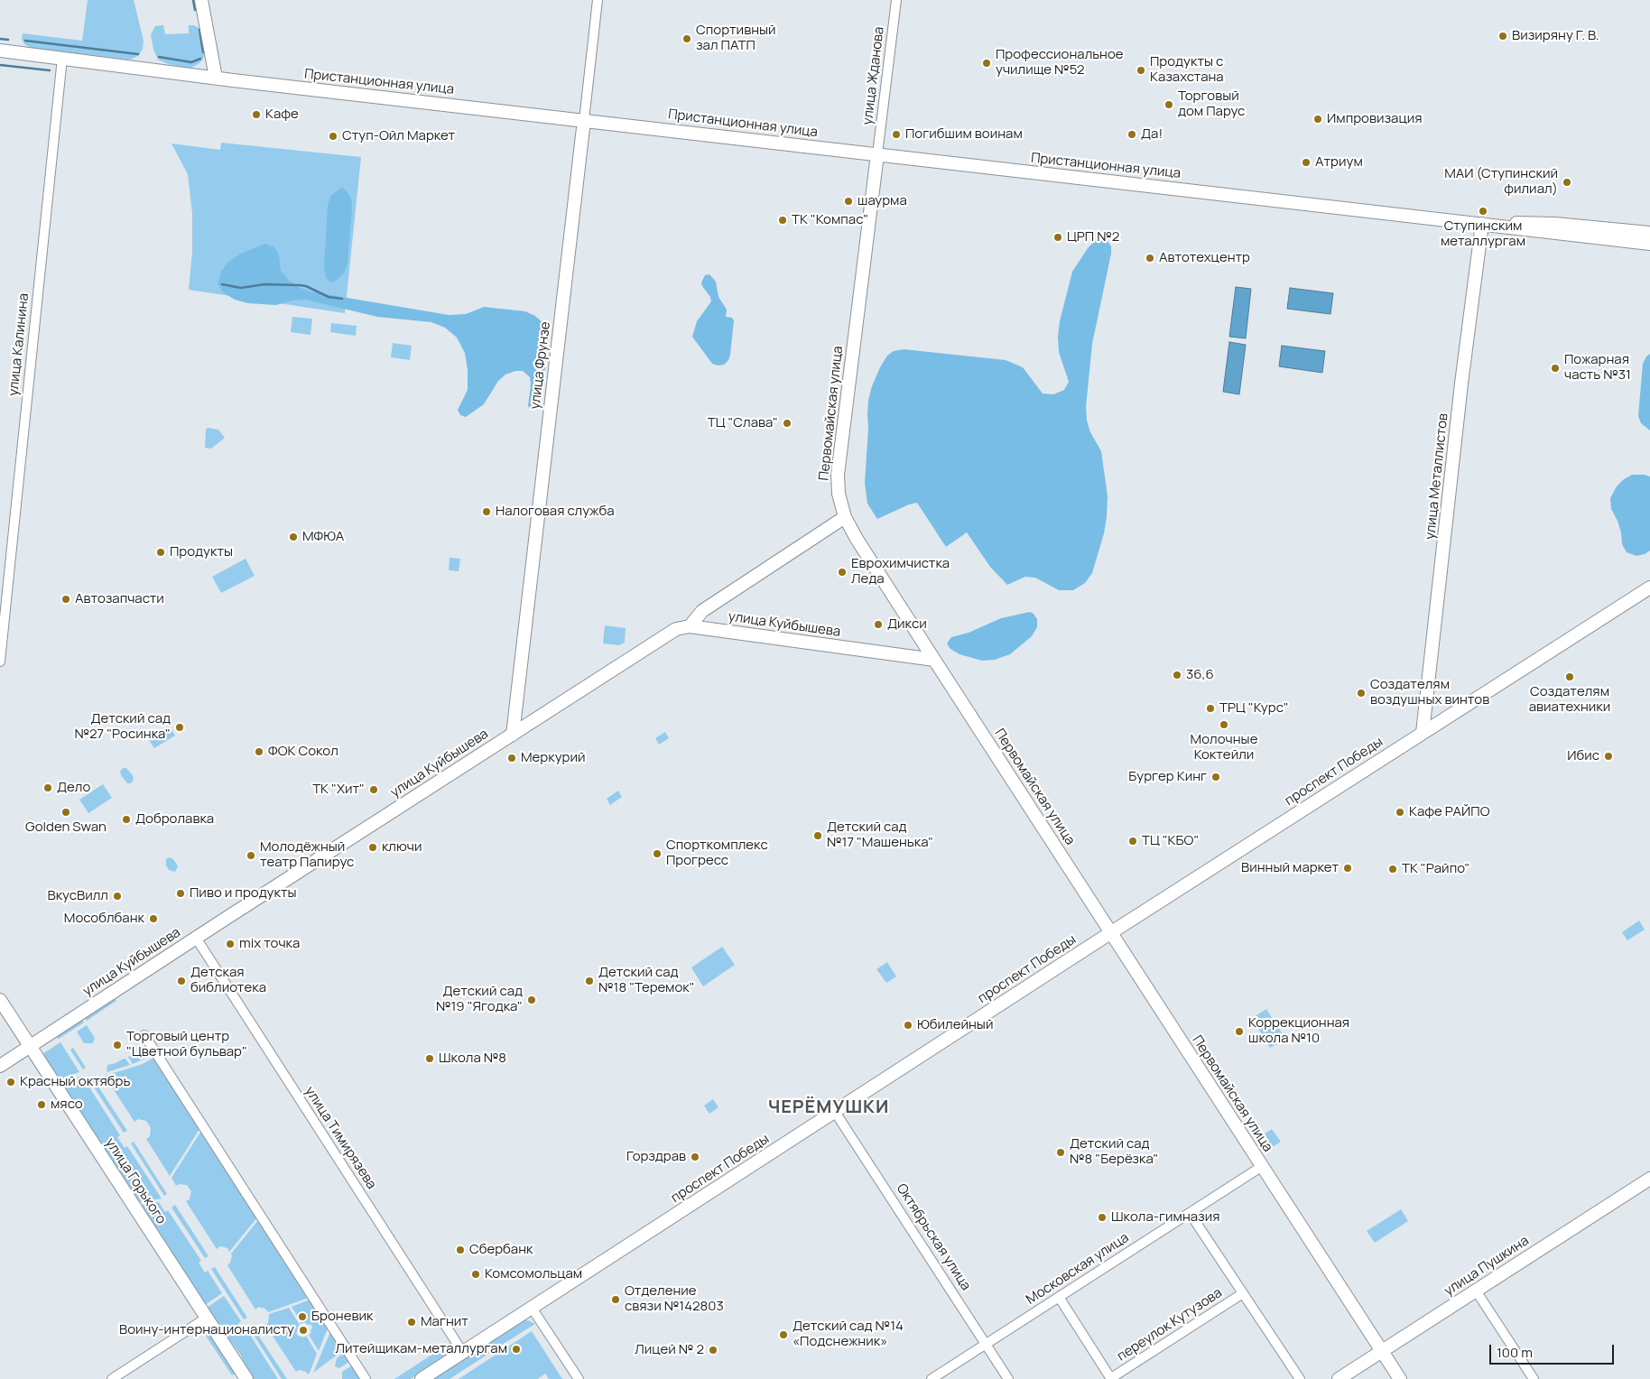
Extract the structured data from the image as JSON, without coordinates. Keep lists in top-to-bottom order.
{
  "streets": {
    "main road": [
      "Пристанционная улица",
      "улица Фрунзе",
      "Первомайская улица",
      "улица Металлистов",
      "улица Куйбышева",
      "проспект Победы",
      "улица Горького",
      "улица Пушкина"
    ],
    "street": [
      "улица Жданова",
      "улица Калинина",
      "улица Тимирязева",
      "Октябрьская улица",
      "Московская улица",
      "переулок Кутузова"
    ]
  },
  "crossings": [
    ["улица Жданова", "Пристанционная улица"],
    ["улица Жданова", "Первомайская улица"],
    ["Пристанционная улица", "улица Калинина"],
    ["Пристанционная улица", "улица Фрунзе"],
    ["Пристанционная улица", "Первомайская улица"],
    ["Пристанционная улица", "улица Металлистов"],
    ["улица Фрунзе", "улица Куйбышева"],
    ["Первомайская улица", "улица Куйбышева"],
    ["Первомайская улица", "проспект Победы"],
    ["Первомайская улица", "улица Пушкина"],
    ["Первомайская улица", "Московская улица"],
    ["улица Металлистов", "проспект Победы"],
    ["улица Куйбышева", "улица Тимирязева"],
    ["улица Куйбышева", "улица Горького"],
    ["проспект Победы", "улица Тимирязева"],
    ["проспект Победы", "Октябрьская улица"],
    ["Октябрьская улица", "Московская улица"]
  ],
  "districts": ["ЧЕРЁМУШКИ"],
  "places": [
    "Визиряну Г. В.",
    "Спортивный зал ПАТП",
    "Профессиональное училище №52",
    "Продукты с Казахстана",
    "Торговый дом Парус",
    "Кафе",
    "Импровизация",
    "Погибшим воинам",
    "Да!",
    "Ступ-Ойл Маркет",
    "Атриум",
    "МАИ (Ступинский филиал)",
    "шаурма",
    "Ступинским металлургам",
    "ТК \"Компас\"",
    "ЦРП №2",
    "Автотехцентр",
    "Пожарная часть №31",
    "ТЦ \"Слава\"",
    "Налоговая служба",
    "МФЮА",
    "Продукты",
    "Еврохимчистка Леда",
    "Автозапчасти",
    "Дикси",
    "36,6",
    "Создателям авиатехники",
    "Создателям воздушных винтов",
    "ТРЦ \"Курс\"",
    "Молочные Коктейли",
    "Детский сад №27 \"Росинка\"",
    "ФОК Сокол",
    "Ибис",
    "Меркурий",
    "Бургер Кинг",
    "Дело",
    "ТК \"Хит\"",
    "Golden Swan",
    "Кафе РАЙПО",
    "Добролавка",
    "Детский сад №17 \"Машенька\"",
    "ТЦ \"КБО\"",
    "ключи",
    "Спорткомплекс Прогресс",
    "Молодёжный театр Папирус",
    "Винный маркет",
    "ТК \"Райпо\"",
    "Пиво и продукты",
    "ВкусВилл",
    "Мособлбанк",
    "mix точка",
    "Детская библиотека",
    "Детский сад №18 \"Теремок\"",
    "Детский сад №19 \"Ягодка\"",
    "Юбилейный",
    "Коррекционная школа №10",
    "Торговый центр \"Цветной бульвар\"",
    "Школа №8",
    "Красный октябрь",
    "мясо",
    "Детский сад №8 \"Берёзка\"",
    "Горздрав",
    "Школа-гимназия",
    "Сбербанк",
    "Комсомольцам",
    "Отделение связи №142803",
    "Броневик",
    "Магнит",
    "Воину-интернационалисту",
    "Детский сад №14 «Подснежник»",
    "Литейщикам-металлургам",
    "Лицей № 2"
  ],
  "scale_bar": "100 m"
}
